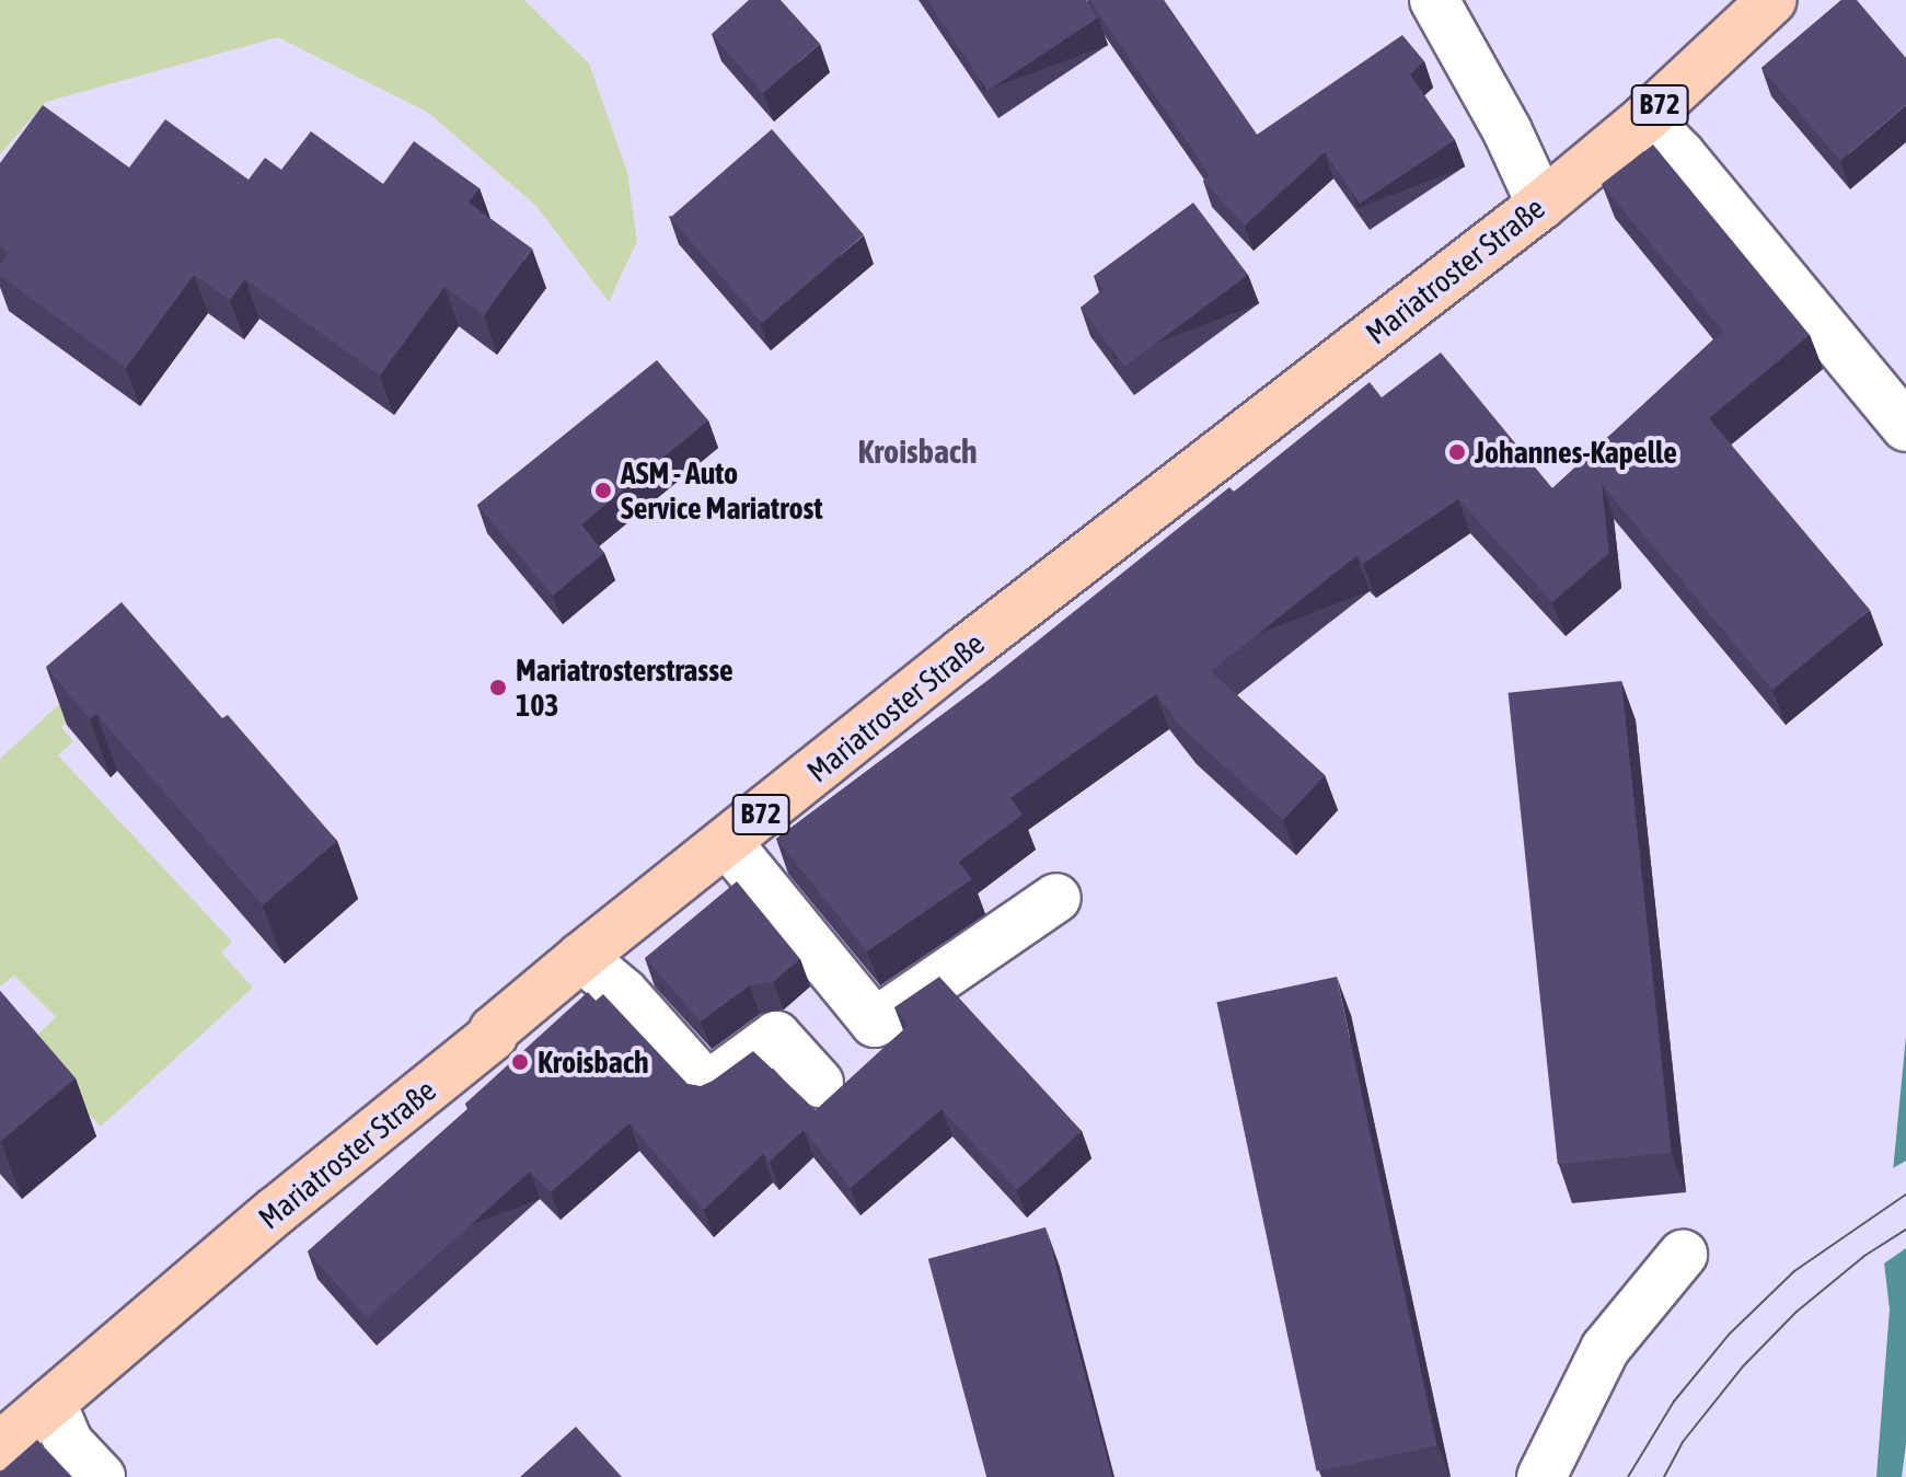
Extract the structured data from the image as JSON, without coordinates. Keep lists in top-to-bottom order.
{
  "streets": {
    "main road": ["B72", "Mariatroster Straße"]
  },
  "districts": ["Kroisbach"],
  "places": [
    "Johannes-Kapelle",
    "ASM - Auto Service Mariatrost",
    "Mariatrosterstrasse 103",
    "Kroisbach"
  ]
}
